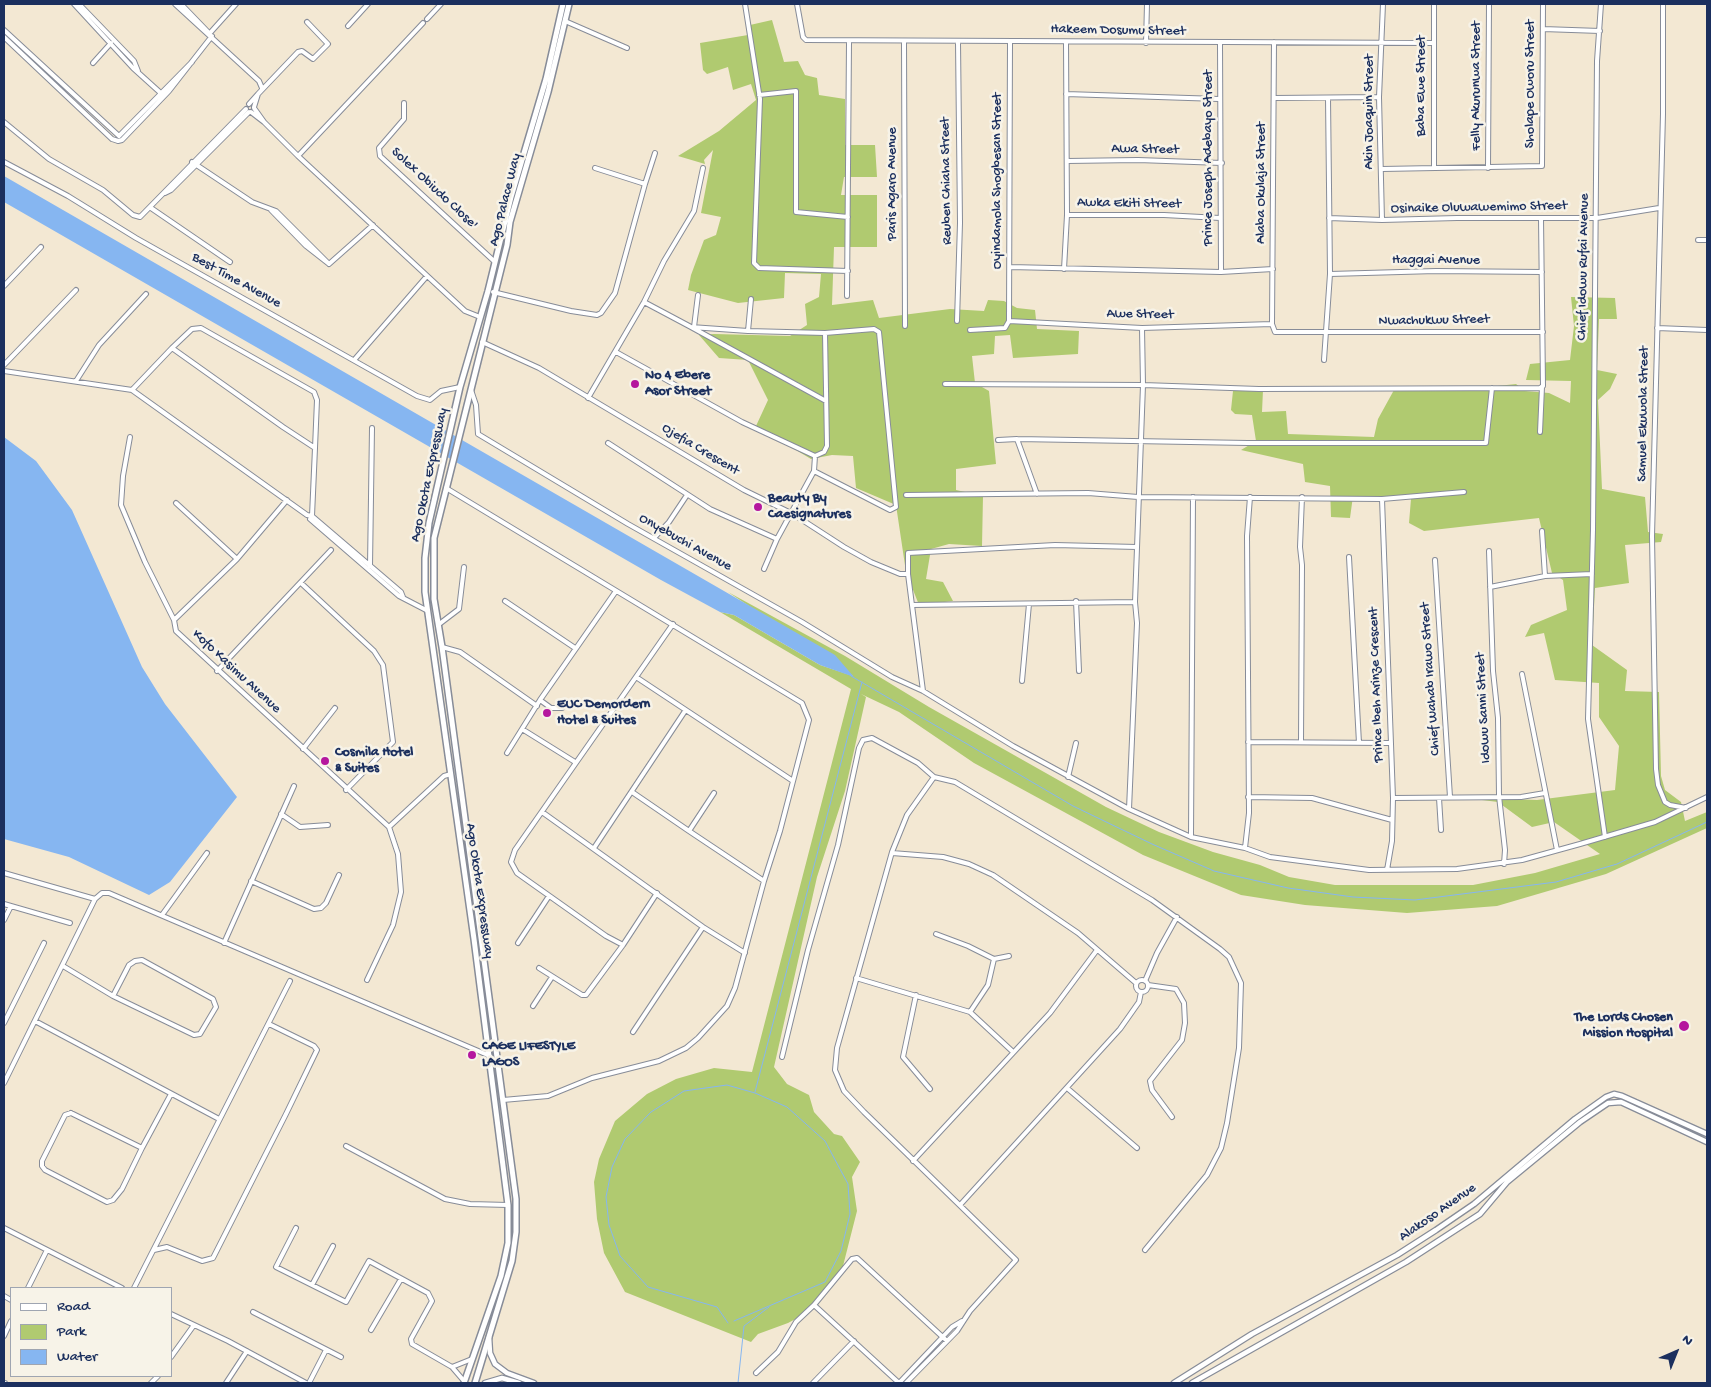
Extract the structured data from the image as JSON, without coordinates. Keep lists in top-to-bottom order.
{
  "streets": {
    "main road": ["Ago Palace Way", "Ago Okota Expressway"],
    "street": [
      "Hakeem Dosumu Street",
      "Sholape Oworu Street",
      "Baba Ewe Street",
      "Felly Akurunwa Street",
      "Akin Joaquin Street",
      "Awa Street",
      "Prince Joseph Adebayo Street",
      "Reuben Chiaha Street",
      "Oyindamola Shogbesan Street",
      "Alaba Okulaja Street",
      "Paris Agaro Avenue",
      "Solex Obiudo Close'",
      "Awka Ekiti Street",
      "Osinaike Oluwawemimo Street",
      "Haggai Avenue",
      "Chief Idowu Rufai Avenue",
      "Best Time Avenue",
      "Awe Street",
      "Nwachukwu Street",
      "Samuel Ekuwola Street",
      "Ojefia Crescent",
      "Onyebuchi Avenue",
      "Kofo Kasimu Avenue",
      "Chief Wahab Irawo Street",
      "Prince Ibeh Arinze Crescent",
      "Idowu Sanni Street",
      "Alakoso Avenue"
    ]
  },
  "crossings": [
    ["Hakeem Dosumu Street", "Baba Ewe Street"],
    ["Hakeem Dosumu Street", "Akin Joaquin Street"],
    ["Hakeem Dosumu Street", "Prince Joseph Adebayo Street"],
    ["Hakeem Dosumu Street", "Reuben Chiaha Street"],
    ["Hakeem Dosumu Street", "Oyindamola Shogbesan Street"],
    ["Hakeem Dosumu Street", "Alaba Okulaja Street"],
    ["Hakeem Dosumu Street", "Paris Agaro Avenue"],
    ["Sholape Oworu Street", "Felly Akurunwa Street"],
    ["Akin Joaquin Street", "Osinaike Oluwawemimo Street"],
    ["Awa Street", "Prince Joseph Adebayo Street"],
    ["Prince Joseph Adebayo Street", "Awka Ekiti Street"],
    ["Oyindamola Shogbesan Street", "Awe Street"],
    ["Alaba Okulaja Street", "Awe Street"],
    ["Alaba Okulaja Street", "Nwachukwu Street"],
    ["Solex Obiudo Close'", "Ago Palace Way"],
    ["Ago Palace Way", "Best Time Avenue"],
    ["Ago Palace Way", "Ojefia Crescent"],
    ["Ago Palace Way", "Ago Okota Expressway"],
    ["Ago Palace Way", "Onyebuchi Avenue"],
    ["Osinaike Oluwawemimo Street", "Chief Idowu Rufai Avenue"],
    ["Osinaike Oluwawemimo Street", "Samuel Ekuwola Street"],
    ["Chief Idowu Rufai Avenue", "Onyebuchi Avenue"],
    ["Awe Street", "Nwachukwu Street"],
    ["Samuel Ekuwola Street", "Onyebuchi Avenue"],
    ["Onyebuchi Avenue", "Prince Ibeh Arinze Crescent"],
    ["Onyebuchi Avenue", "Idowu Sanni Street"]
  ],
  "places": [
    "No 4 Ebere Asor Street",
    "Beauty By Caesignatures",
    "EUC Demordern Hotel & Suites",
    "Cosmila Hotel & Suites",
    "The Lords Chosen Mission Hospital",
    "CAGE LIFESTYLE LAGOS"
  ],
  "legend": ["Road", "Park", "Water"],
  "north": "top right"
}
